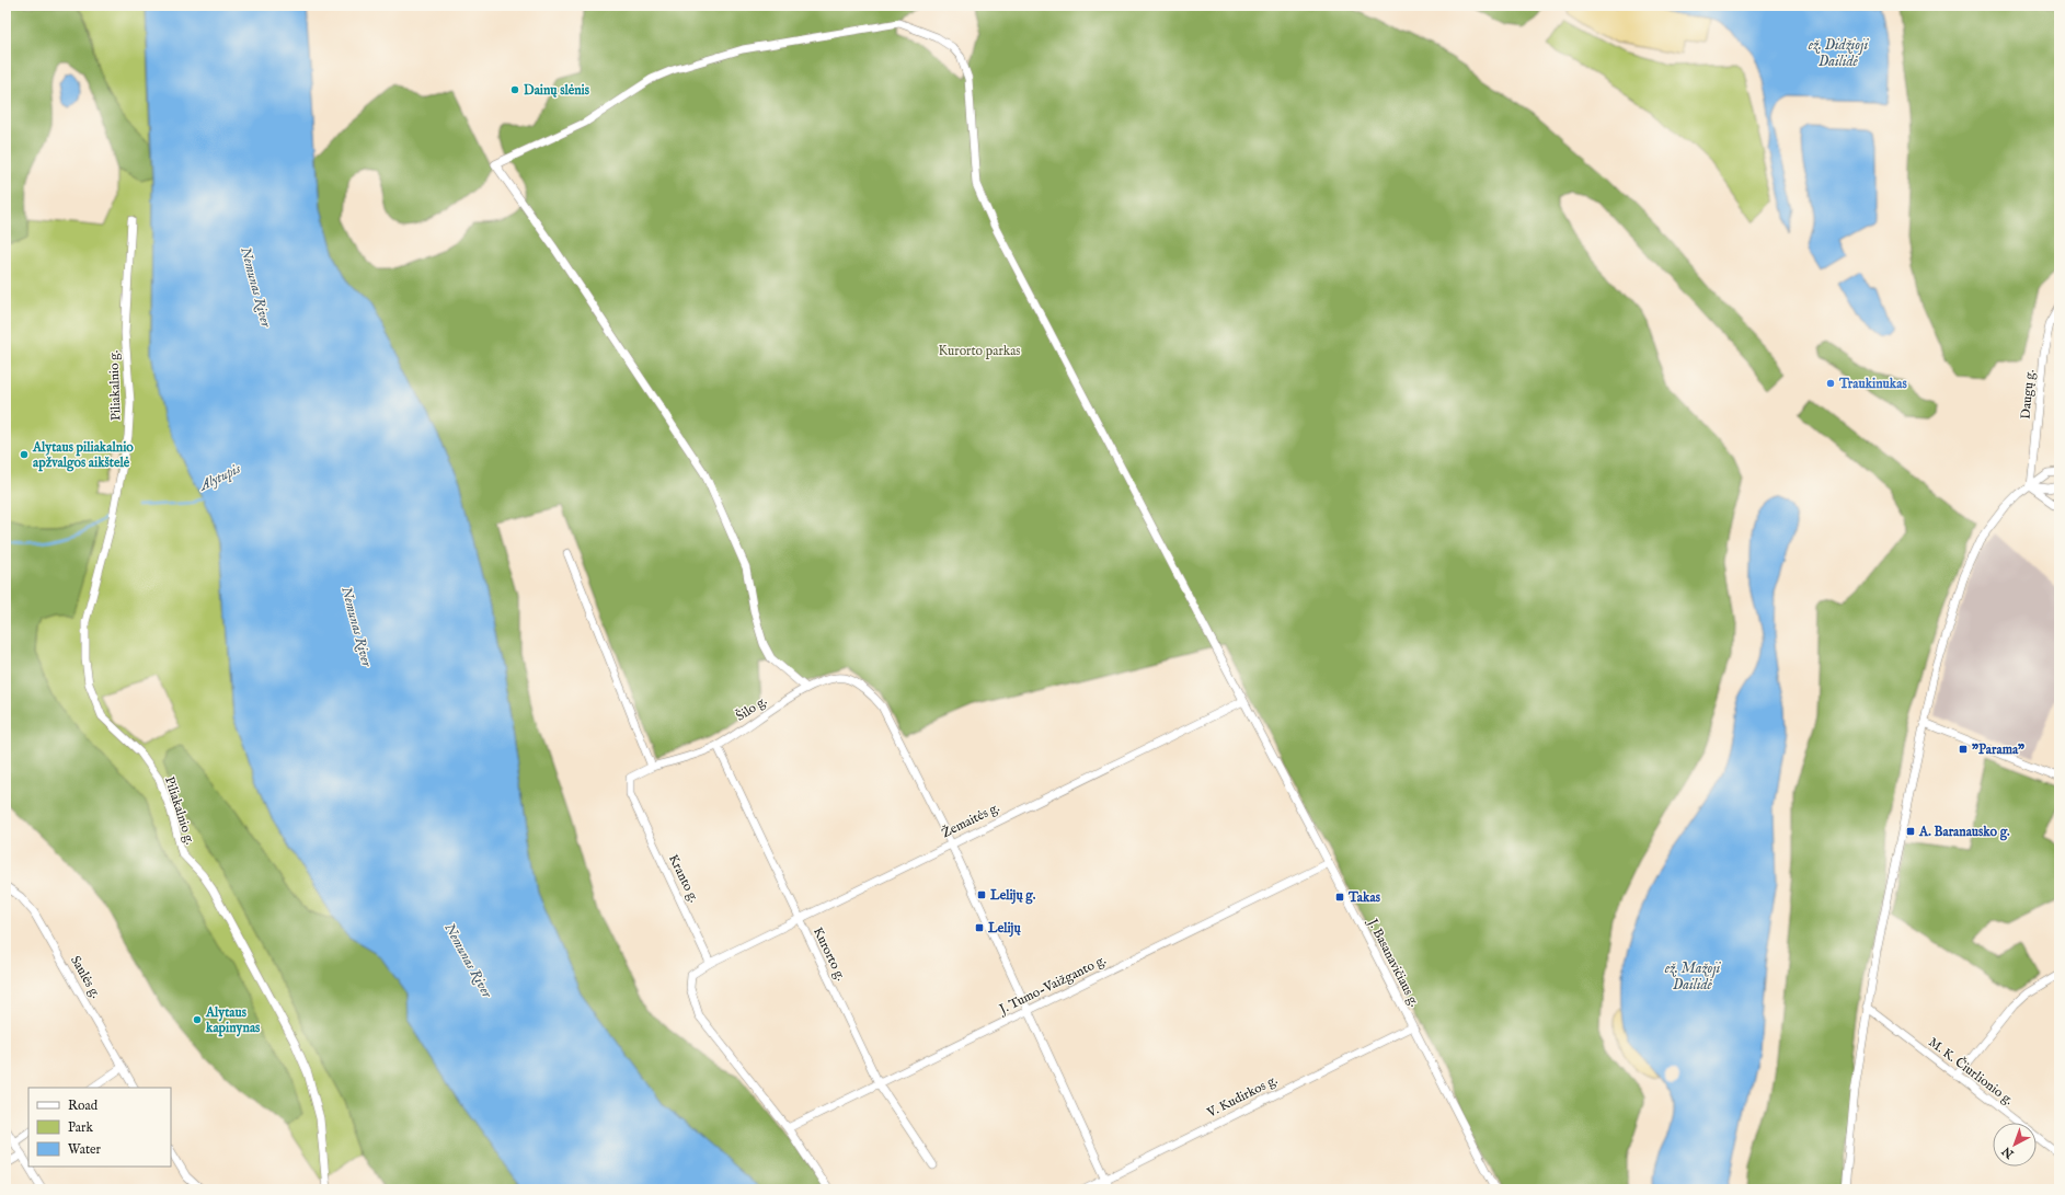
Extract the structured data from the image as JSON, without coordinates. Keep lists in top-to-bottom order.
{
  "streets": {
    "street": [
      "Piliakalnio g.",
      "Daugų g.",
      "Šilo g.",
      "Žemaitės g.",
      "Kranto g.",
      "Kurorto g.",
      "J. Basanavičiaus g.",
      "Saulės g.",
      "J. Tumo-Vaižganto g.",
      "M. K. Čiurlionio g.",
      "V. Kudirkos g."
    ]
  },
  "crossings": [
    ["Šilo g.", "Žemaitės g."],
    ["Šilo g.", "Kranto g."],
    ["Šilo g.", "Kurorto g."],
    ["Šilo g.", "J. Basanavičiaus g."],
    ["Žemaitės g.", "Kranto g."],
    ["Žemaitės g.", "Kurorto g."],
    ["Žemaitės g.", "J. Basanavičiaus g."],
    ["Kurorto g.", "J. Tumo-Vaižganto g."],
    ["J. Basanavičiaus g.", "J. Tumo-Vaižganto g."],
    ["J. Basanavičiaus g.", "V. Kudirkos g."]
  ],
  "water": [
    "ež. Didžioji Dailidė",
    "Nemunas River",
    "Alytupis",
    "ež. Mažoji Dailidė"
  ],
  "parks": ["Kurorto parkas"],
  "places": {
    "other": [
      "Dainų slėnis",
      "Traukinukas",
      "Alytaus piliakalnio apžvalgos aikštelė",
      "Alytaus kapinynas"
    ],
    "transit": [
      "\"Parama\"",
      "A. Baranausko g.",
      "Lelijų g.",
      "Takas",
      "Lelijų"
    ]
  },
  "legend": ["Road", "Park", "Water"],
  "north": "bottom left"
}
